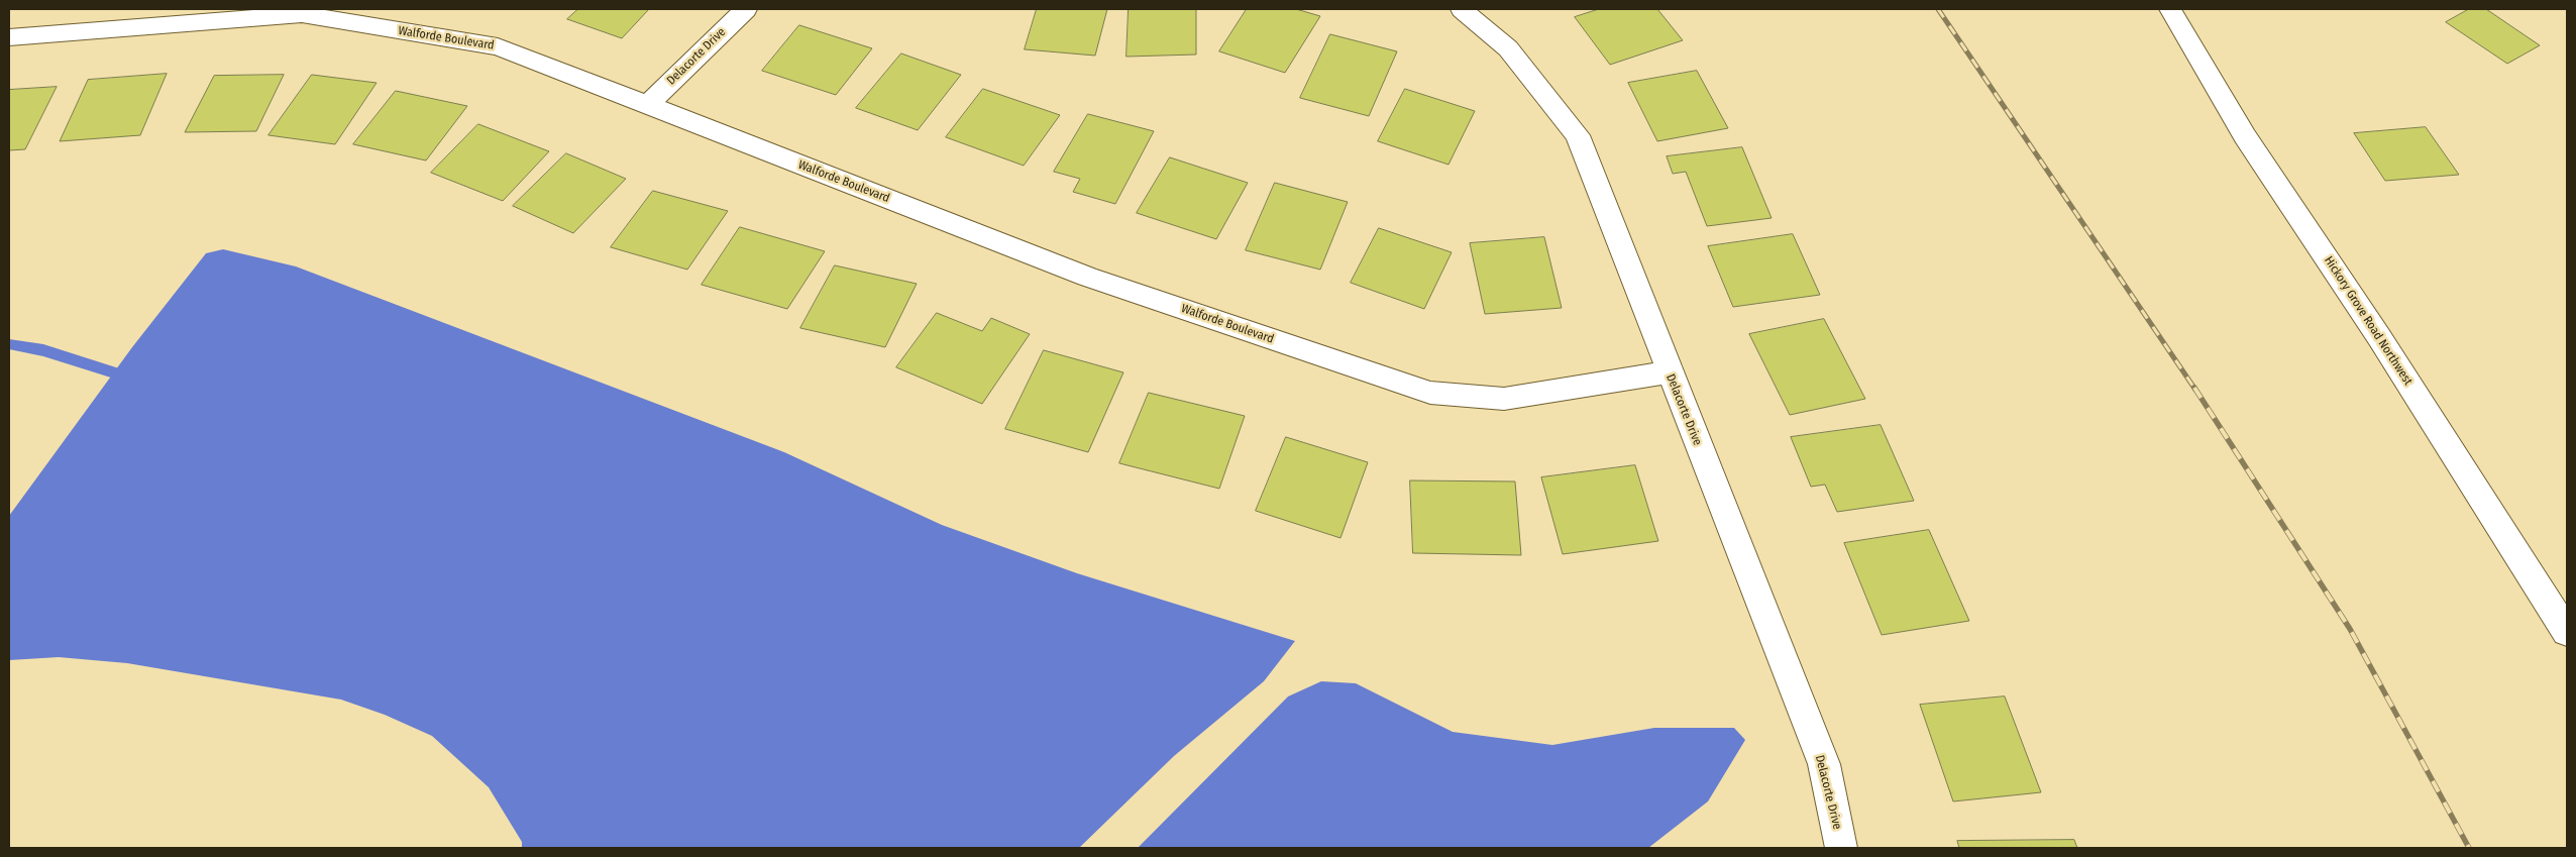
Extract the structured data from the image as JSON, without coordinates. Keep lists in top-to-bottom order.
{
  "streets": {
    "street": ["Walforde Boulevard", "Delacorte Drive", "Hickory Grove Road Northwest"]
  },
  "crossings": [
    ["Walforde Boulevard", "Delacorte Drive"]
  ]
}
